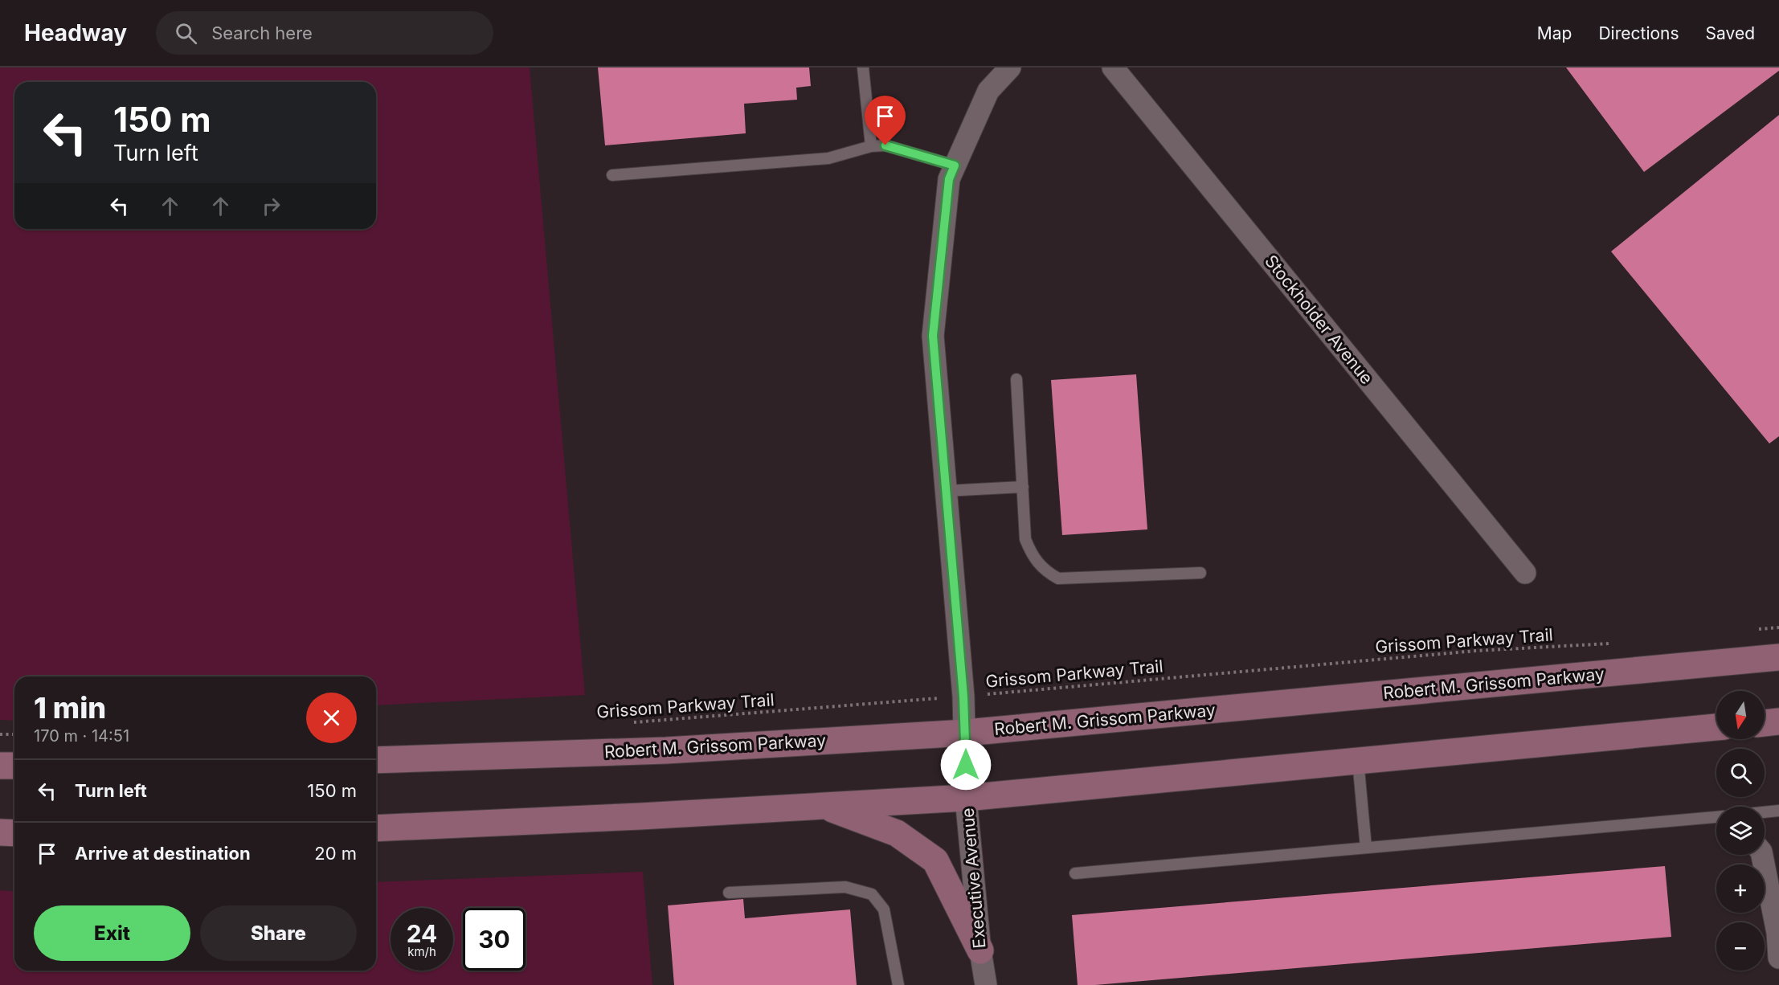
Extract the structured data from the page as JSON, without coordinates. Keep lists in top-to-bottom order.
{
  "streets": {
    "main road": ["Robert M. Grissom Parkway"],
    "street": ["Stockholder Avenue", "Executive Avenue"],
    "path": ["Grissom Parkway Trail"]
  },
  "crossings": [
    ["Grissom Parkway Trail", "Executive Avenue"],
    ["Robert M. Grissom Parkway", "Executive Avenue"]
  ],
  "north": "bottom",
  "page": {
    "header": "Headway",
    "search": "Search here",
    "nav": ["Map", "Directions", "Saved"],
    "turn": ["150 m", "Turn left"],
    "heading": ["1 min", "170 m · 14:51"],
    "map_buttons": ["+", "−"],
    "list": [
      {
        "name": "Turn left",
        "value": "150 m"
      },
      {
        "name": "Arrive at destination",
        "value": "20 m"
      }
    ],
    "buttons": ["Exit", "Share"],
    "speed": "24 km/h",
    "limit": "30"
  }
}
